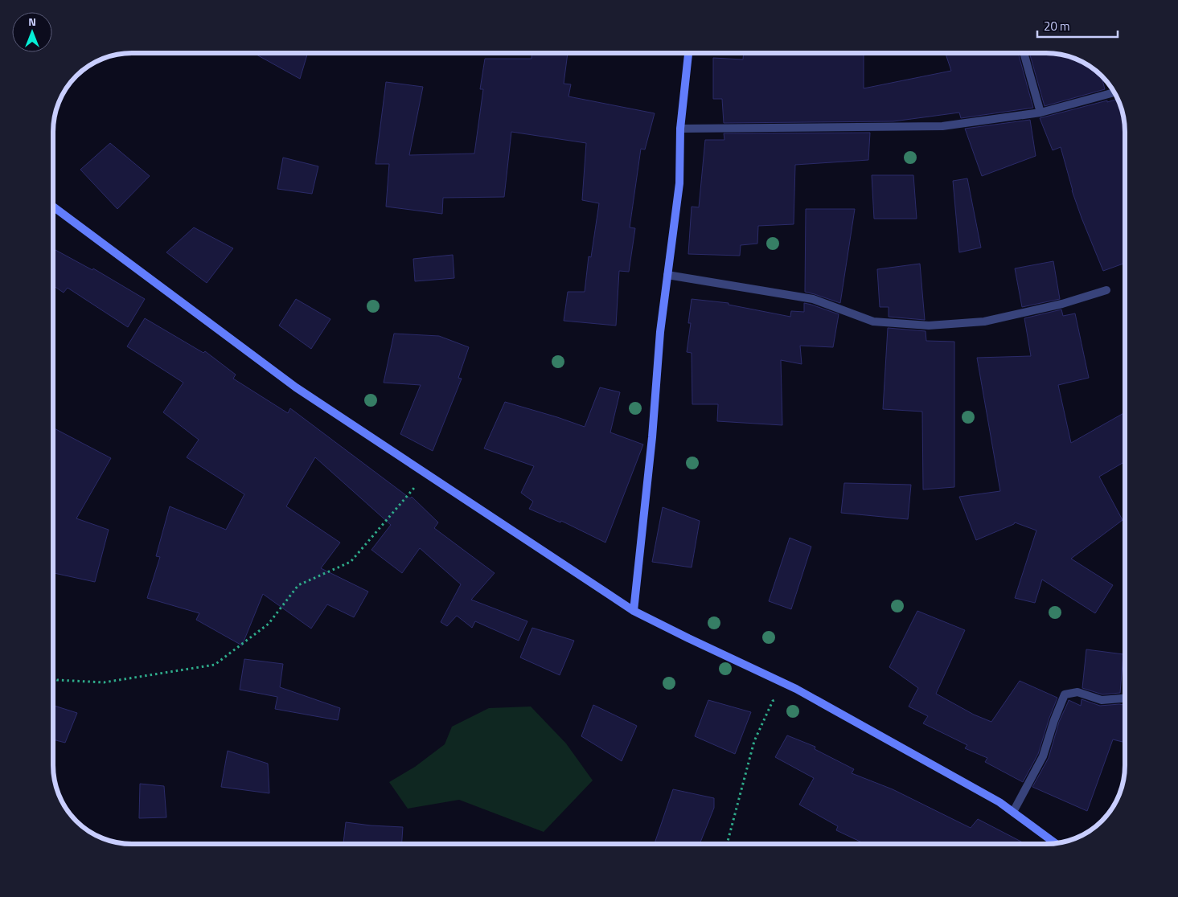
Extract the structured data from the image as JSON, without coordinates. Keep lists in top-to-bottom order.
{
  "scale_bar": "20 m",
  "north": "top"
}
